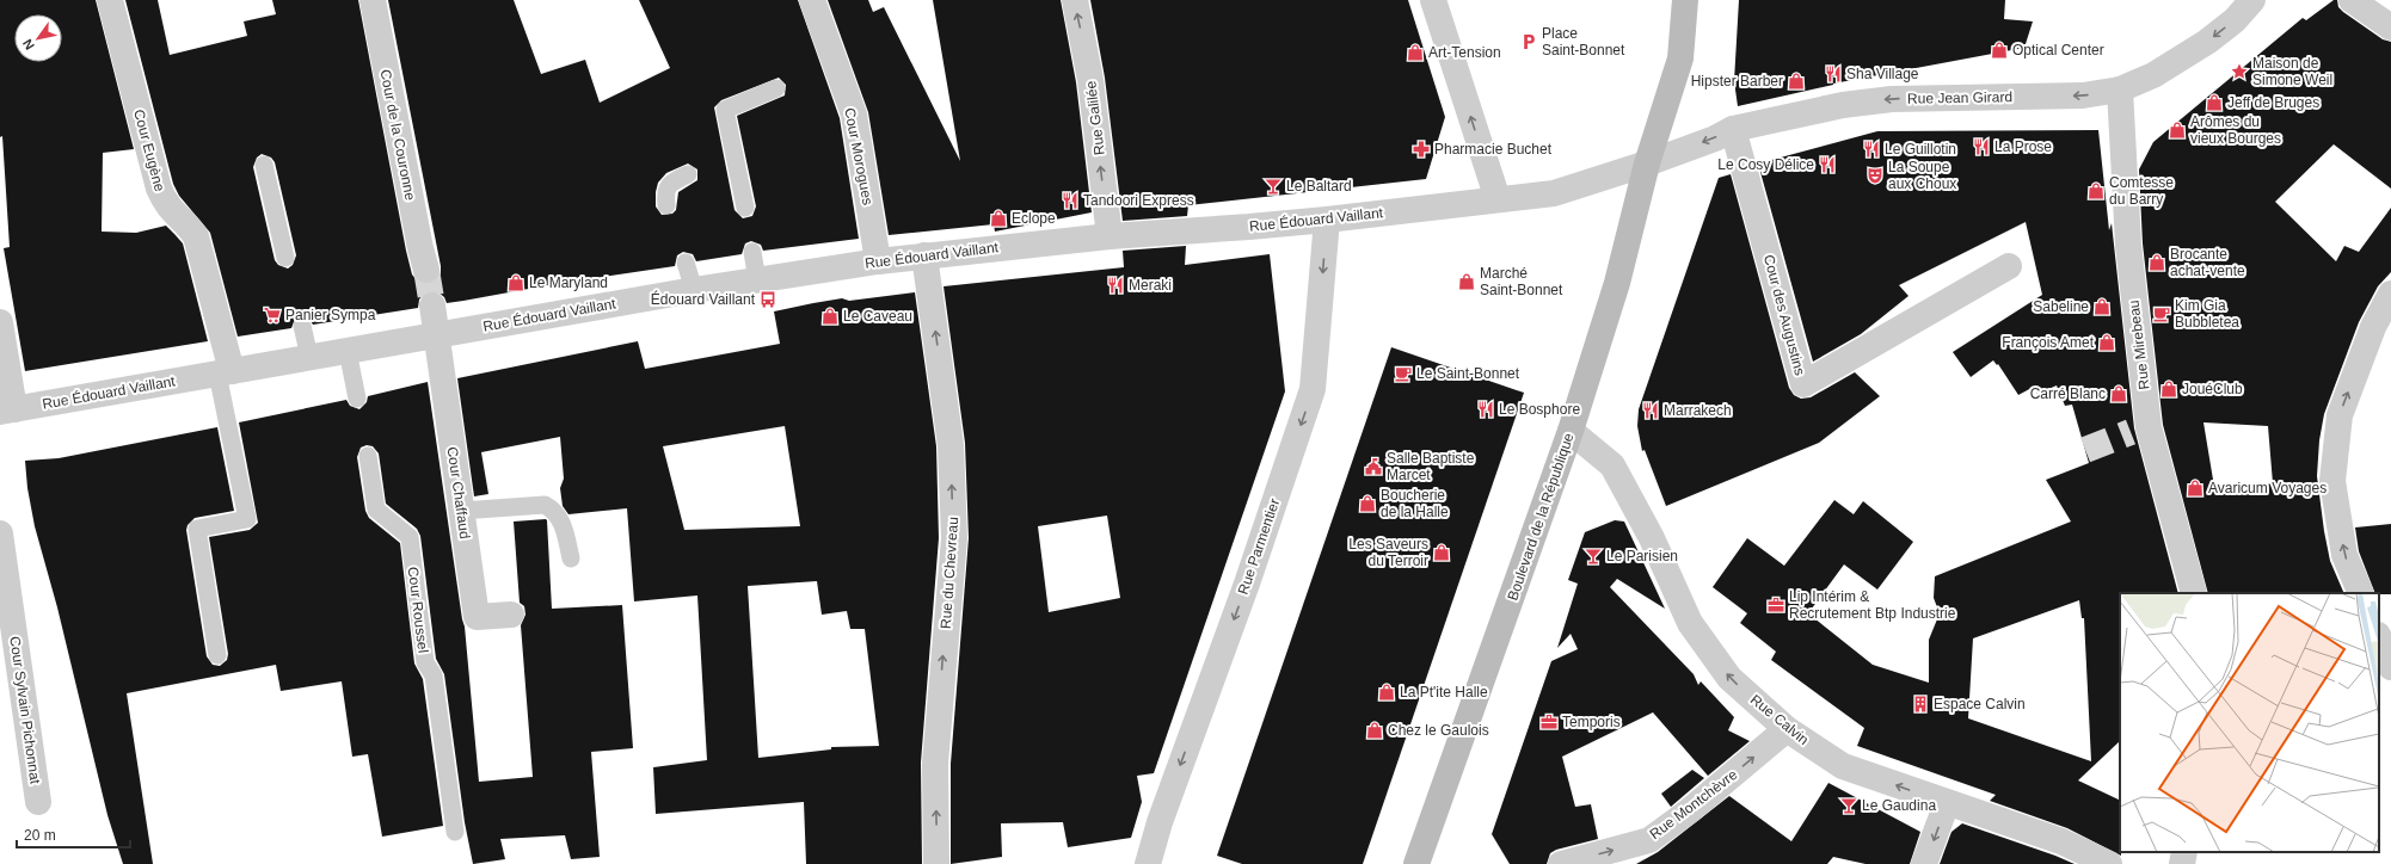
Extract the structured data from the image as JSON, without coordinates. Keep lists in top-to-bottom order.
{
  "streets": {
    "main road": ["Boulevard de la République"],
    "street": [
      "Rue Jean Girard",
      "Rue Galilée",
      "Cour de la Couronne",
      "Cour Eugène",
      "Cour Morogues",
      "Rue Édouard Vaillant",
      "Cour des Augustins",
      "Rue Mirebeau",
      "Cour Chaffaud",
      "Rue Parmentier",
      "Rue du Chevreau",
      "Cour Sylvain Pichonnat",
      "Rue Calvin",
      "Rue Montchèvre"
    ],
    "lane": ["Cour Roussel"]
  },
  "crossings": [
    ["Rue Jean Girard", "Rue Édouard Vaillant"],
    ["Rue Jean Girard", "Cour des Augustins"],
    ["Rue Jean Girard", "Rue Mirebeau"],
    ["Rue Jean Girard", "Boulevard de la République"],
    ["Rue Galilée", "Rue Édouard Vaillant"],
    ["Cour Eugène", "Rue Édouard Vaillant"],
    ["Cour Morogues", "Rue Édouard Vaillant"],
    ["Rue Édouard Vaillant", "Cour Chaffaud"],
    ["Rue Édouard Vaillant", "Boulevard de la République"],
    ["Rue Édouard Vaillant", "Rue Parmentier"],
    ["Rue Édouard Vaillant", "Rue du Chevreau"],
    ["Boulevard de la République", "Rue Calvin"],
    ["Rue Calvin", "Rue Montchèvre"]
  ],
  "one_way": [
    "Rue Jean Girard",
    "Rue Galilée",
    "Rue Parmentier",
    "Rue du Chevreau",
    "Rue Calvin",
    "Rue Montchèvre"
  ],
  "places": {
    "parking": ["Place Saint-Bonnet"],
    "shop": [
      "Optical Center",
      "Art-Tension",
      "Hipster Barber",
      "Jeff de Bruges",
      "Arômes du vieux Bourges",
      "Comtesse du Barry",
      "Eclope",
      "Brocante achat-vente",
      "Marché Saint-Bonnet",
      "Le Maryland",
      "Sabeline",
      "Le Caveau",
      "François Amet",
      "JouéClub",
      "Carré Blanc",
      "Avaricum Voyages",
      "Boucherie de la Halle",
      "Les Saveurs du Terroir",
      "La Pt'ite Halle",
      "Chez le Gaulois"
    ],
    "place": ["Maison de Simone Weil"],
    "restaurant": [
      "Sha Village",
      "La Prose",
      "Le Guillotin",
      "Le Cosy Délice",
      "Tandoori Express",
      "Meraki",
      "Le Bosphore",
      "Marrakech"
    ],
    "pharmacy": ["Pharmacie Buchet"],
    "theatre": ["La Soupe aux Choux"],
    "bar": ["Le Baltard", "Le Parisien", "Le Gaudina"],
    "bus stop": ["Édouard Vaillant"],
    "cafe": ["Kim Gia Bubbletea", "Le Saint-Bonnet"],
    "supermarket": ["Panier Sympa"],
    "public building": ["Salle Baptiste Marcet"],
    "office": ["Lip Intérim & Recrutement Btp Industrie", "Temporis"],
    "building": ["Espace Calvin"]
  },
  "scale_bar": "20 m",
  "north": "bottom left"
}
